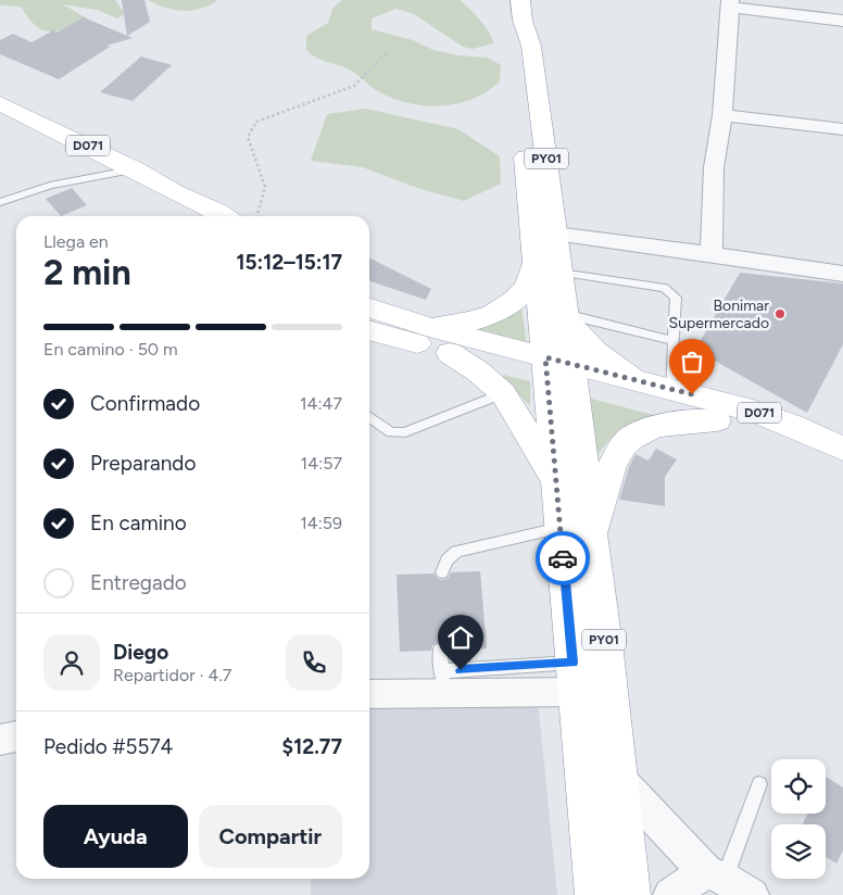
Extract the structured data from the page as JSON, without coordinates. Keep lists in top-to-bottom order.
{
  "streets": {
    "main road": ["D071", "PY01"]
  },
  "crossings": [
    ["D071", "PY01"]
  ],
  "places": ["Bonimar Supermercado"],
  "page": {
    "heading": ["2 min", "Llega en", "15:12–15:17"],
    "panel": [
      "Diego",
      "Repartidor · 4.7",
      "Pedido #5574",
      "$12.77"
    ],
    "bar": "En camino · 50 m",
    "list": [
      ["Confirmado", "14:47"],
      ["Preparando", "14:57"],
      ["En camino", "14:59"],
      "Entregado"
    ],
    "buttons": ["Ayuda", "Compartir"]
  }
}
